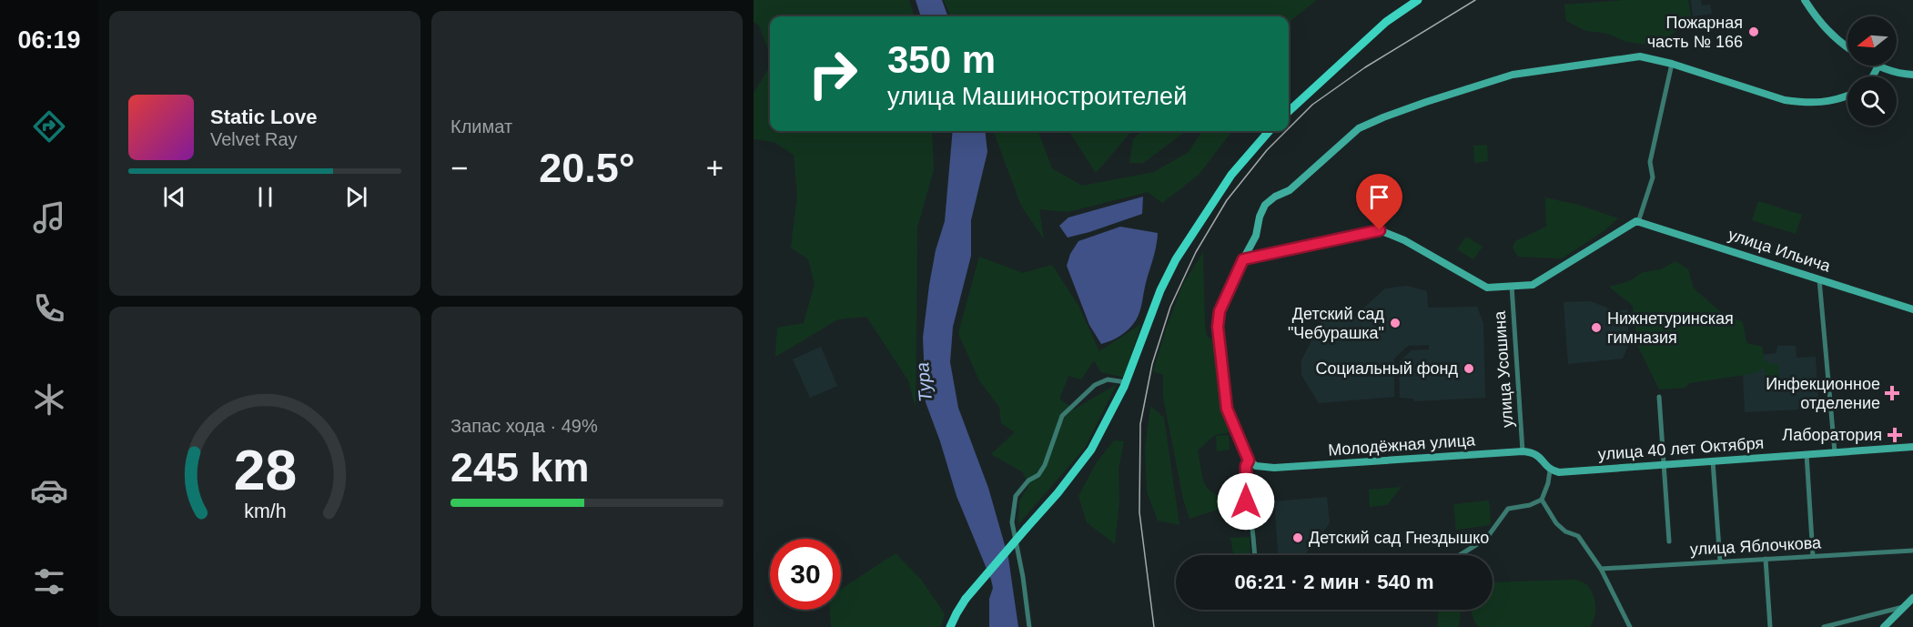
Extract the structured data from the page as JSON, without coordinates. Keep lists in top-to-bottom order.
{
  "streets": {
    "street": [
      "улица Ильича",
      "улица Усошина",
      "Молодёжная улица",
      "улица 40 лет Октября",
      "улица Яблочкова"
    ]
  },
  "crossings": [
    ["улица Усошина", "Молодёжная улица"]
  ],
  "water": ["Тура"],
  "places": {
    "other": [
      "Пожарная часть № 166",
      "Детский сад \"Чебурашка\"",
      "Нижнетуринская гимназия",
      "Социальный фонд",
      "Детский сад Гнездышко"
    ],
    "health": ["Инфекционное отделение", "Лаборатория"]
  },
  "north": "left",
  "page": {
    "tabs": "06:19",
    "tile": [
      "Климат",
      ["Запас хода · 49%", "245 km"]
    ],
    "turn": ["350 m", "улица Машиностроителей"],
    "song": ["Static Love", "Velvet Ray"],
    "heat": ["−", "20.5°", "+"],
    "limit": "30",
    "trip": "06:21 · 2 мин · 540 m",
    "gauge": ["28", "km/h"]
  }
}
